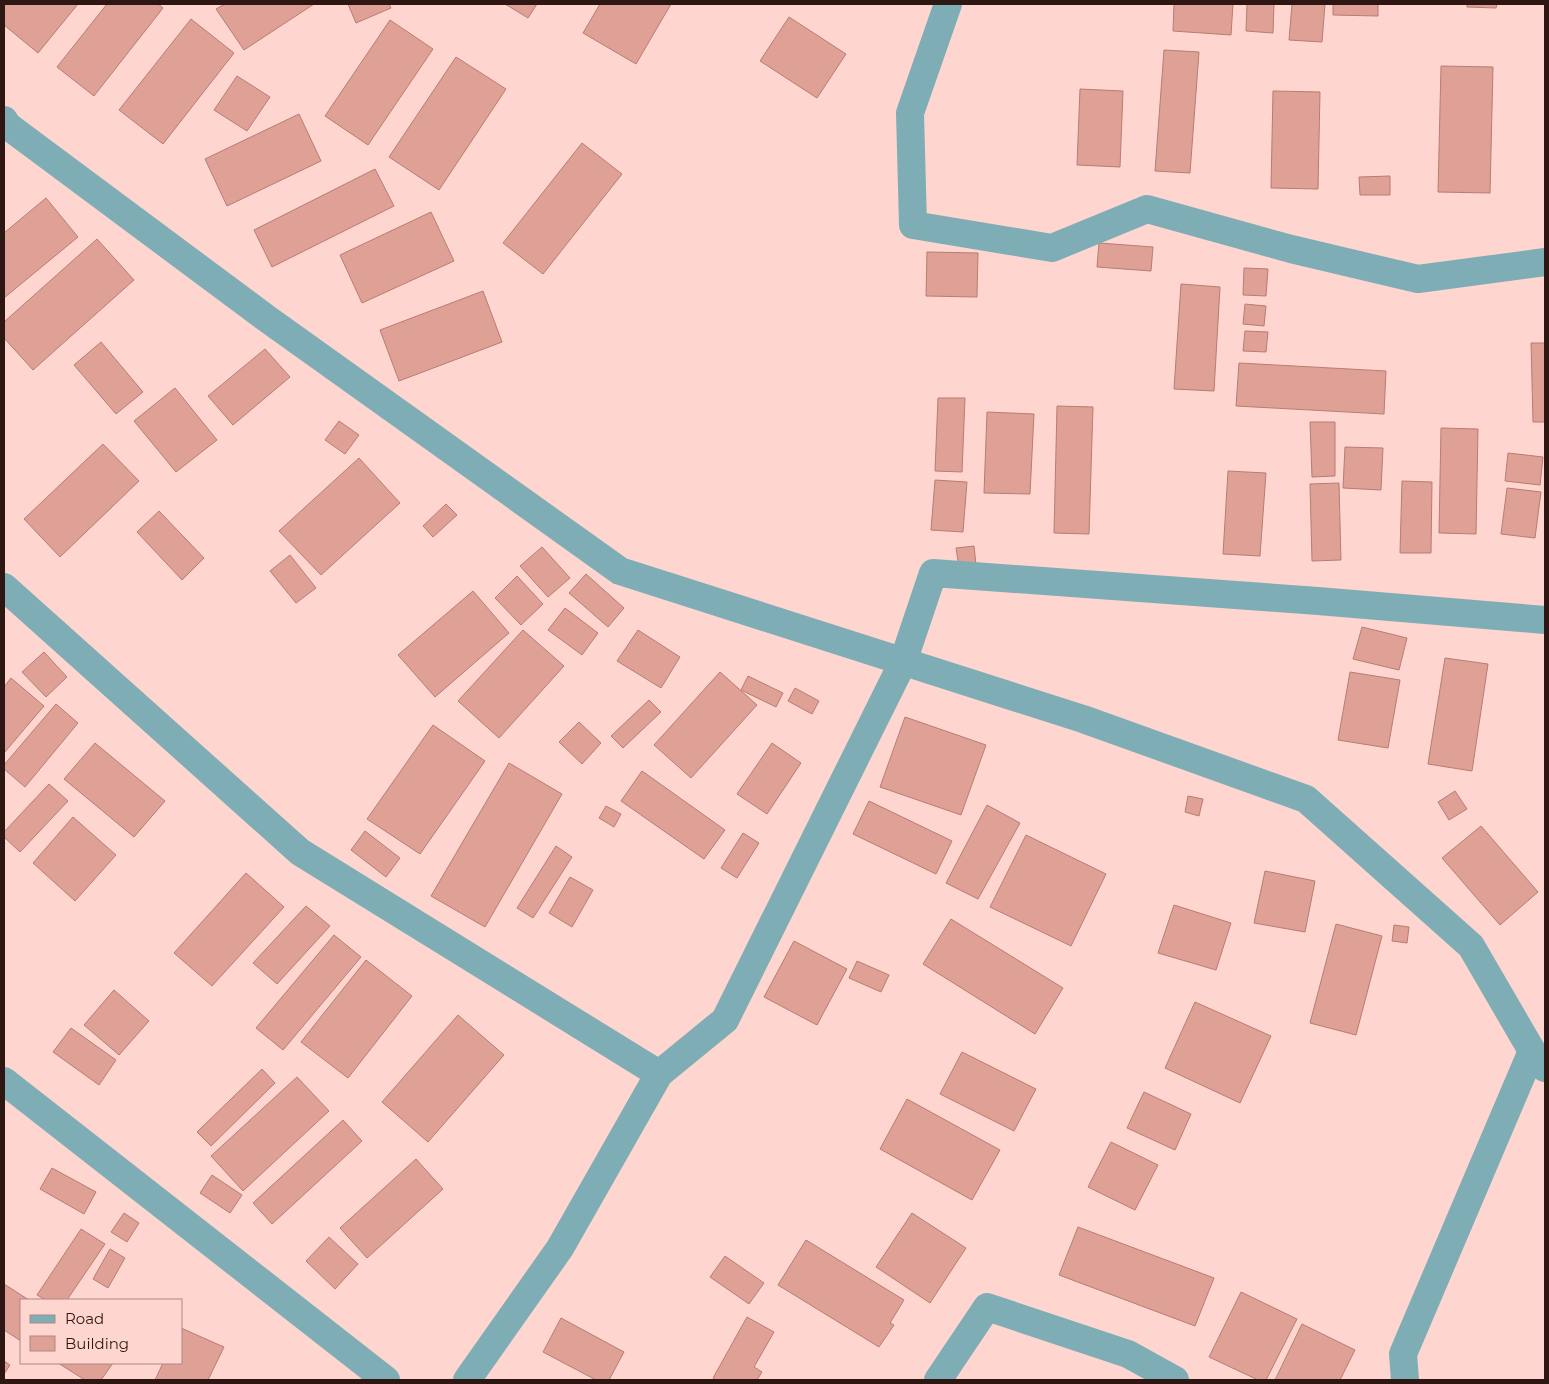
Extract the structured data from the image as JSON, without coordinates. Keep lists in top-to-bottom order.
{
  "legend": ["Road", "Building"]
}
